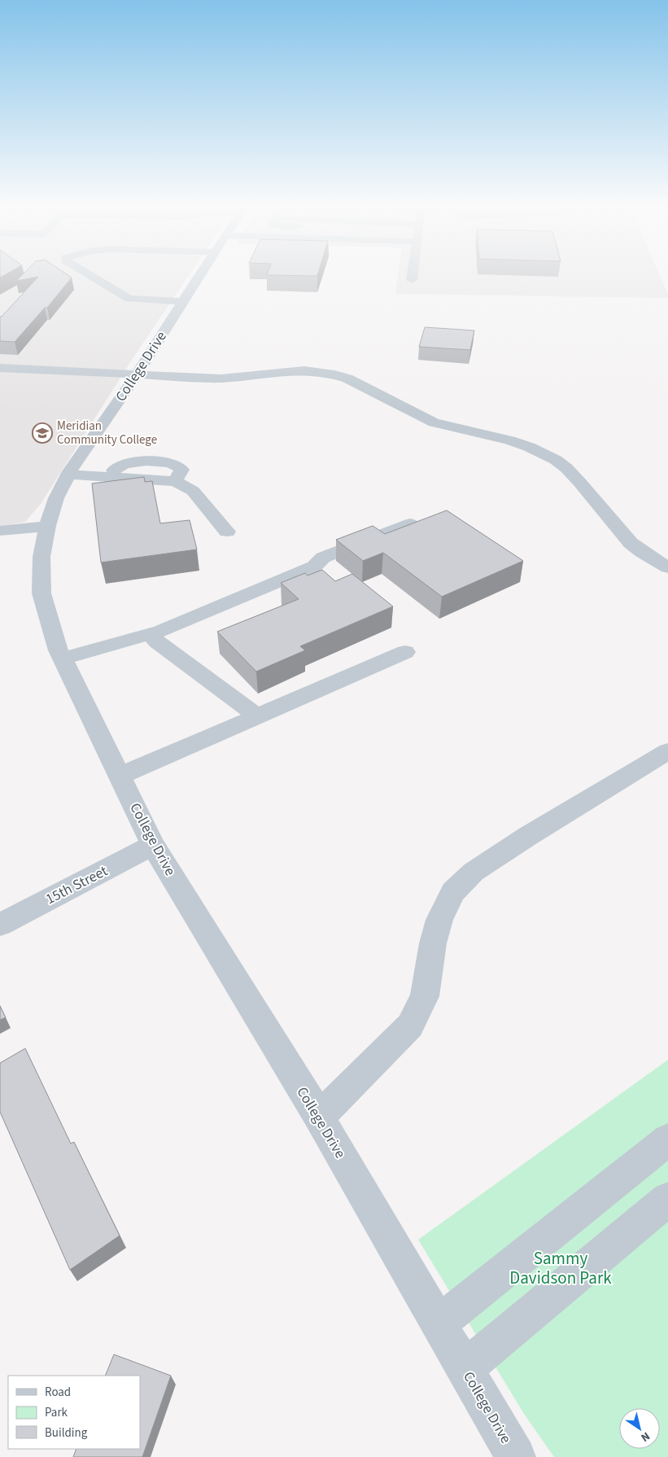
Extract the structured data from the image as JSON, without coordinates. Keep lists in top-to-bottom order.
{
  "streets": {
    "street": ["College Drive", "15th Street"]
  },
  "crossings": [
    ["College Drive", "15th Street"]
  ],
  "parks": ["Sammy Davidson Park"],
  "places": {
    "school or university": ["Meridian Community College"]
  },
  "legend": ["Road", "Park", "Building"],
  "north": "bottom right"
}
